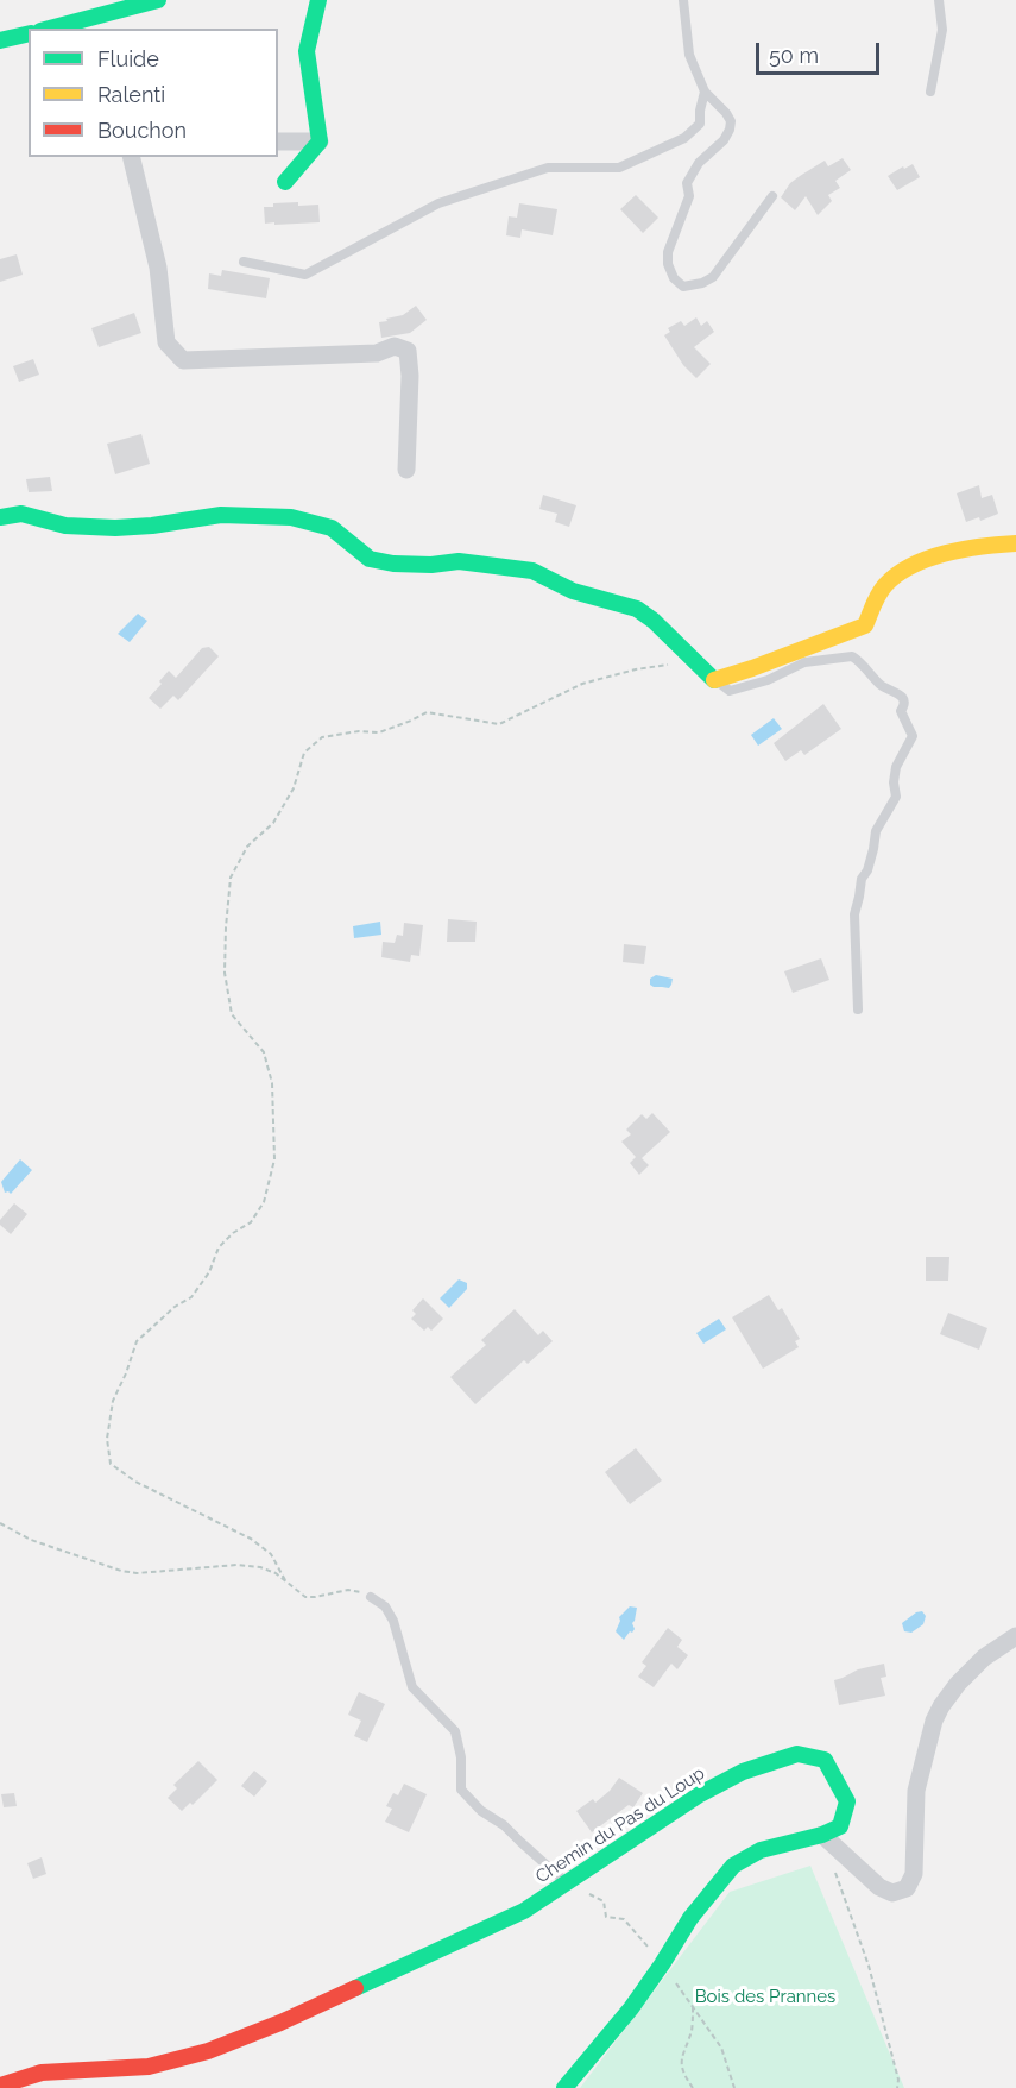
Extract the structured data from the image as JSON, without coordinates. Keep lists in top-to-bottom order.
{
  "streets": {
    "street": ["Chemin du Pas du Loup"]
  },
  "parks": ["Bois des Prannes"],
  "legend": ["Fluide", "Ralenti", "Bouchon"],
  "scale_bar": "50 m"
}
